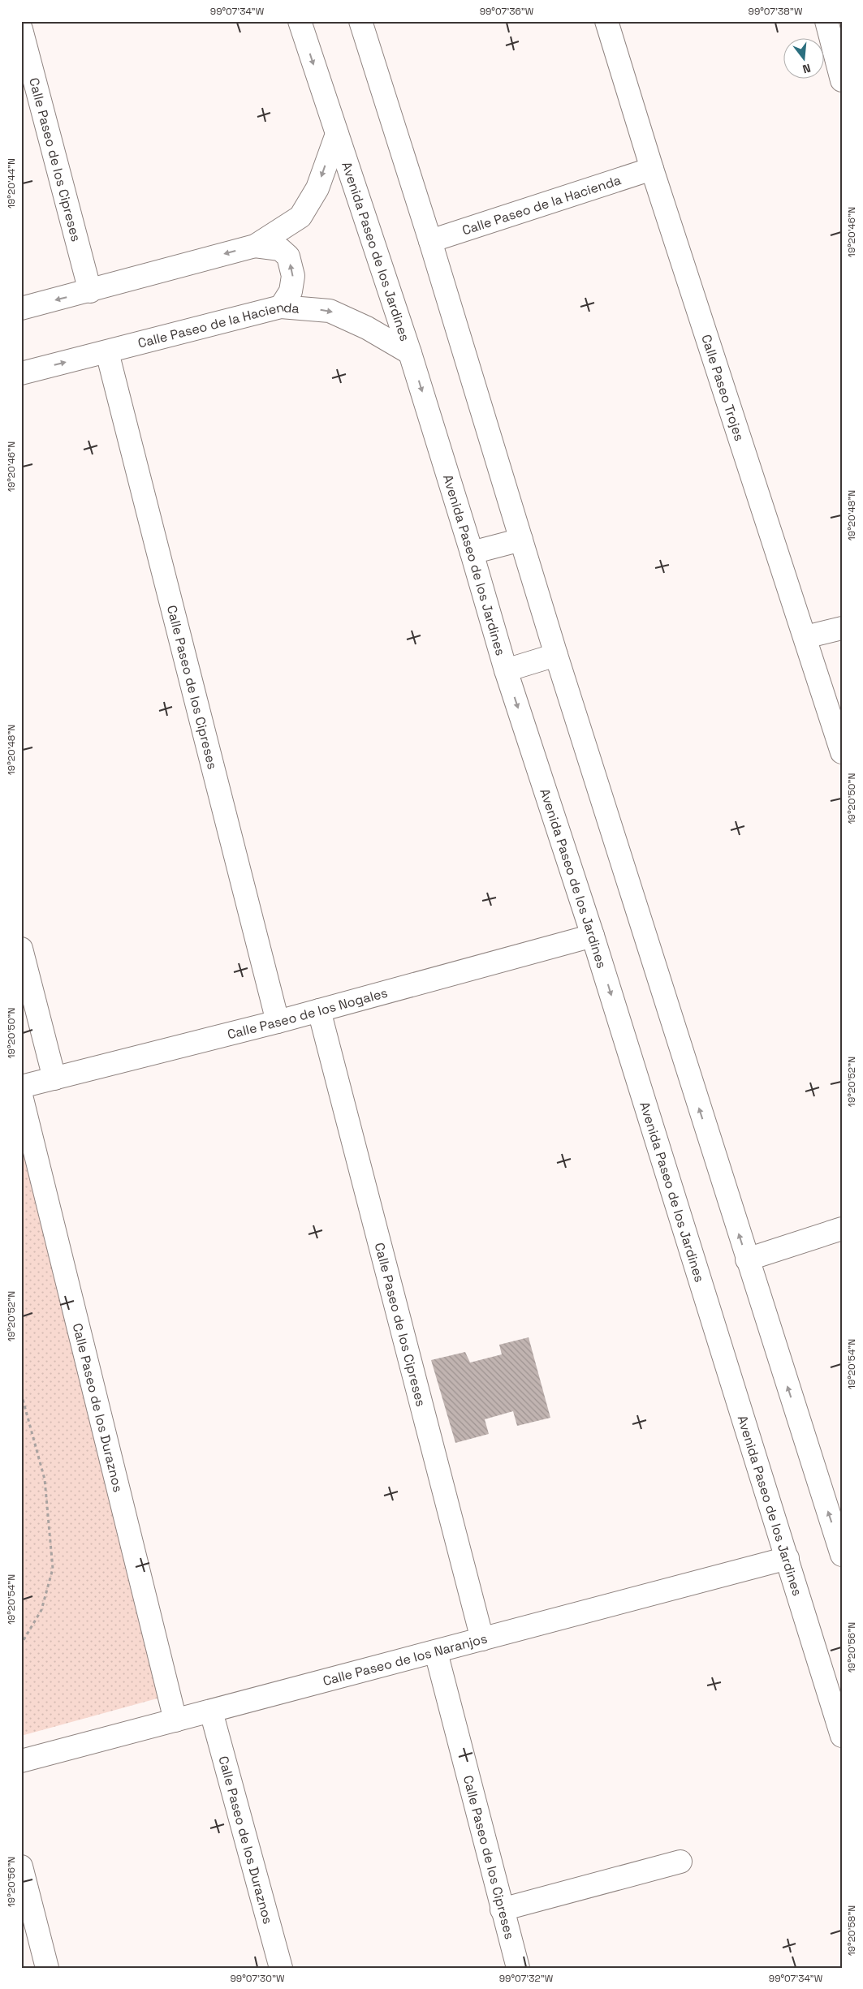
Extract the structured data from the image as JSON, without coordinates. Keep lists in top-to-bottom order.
{
  "streets": {
    "street": [
      "Calle Paseo de los Cipreses",
      "Calle Paseo de la Hacienda",
      "Avenida Paseo de los Jardines",
      "Calle Paseo Trojes",
      "Calle Paseo de los Nogales",
      "Calle Paseo de los Duraznos",
      "Calle Paseo de los Naranjos"
    ]
  },
  "crossings": [
    ["Calle Paseo de los Cipreses", "Calle Paseo de la Hacienda"],
    ["Calle Paseo de los Cipreses", "Calle Paseo de los Nogales"],
    ["Calle Paseo de los Cipreses", "Calle Paseo de los Naranjos"],
    ["Calle Paseo de la Hacienda", "Avenida Paseo de los Jardines"],
    ["Calle Paseo de la Hacienda", "Calle Paseo Trojes"],
    ["Avenida Paseo de los Jardines", "Calle Paseo de los Nogales"],
    ["Avenida Paseo de los Jardines", "Calle Paseo de los Naranjos"],
    ["Calle Paseo de los Duraznos", "Calle Paseo de los Naranjos"]
  ],
  "north": "bottom",
  "coordinates": [
    "99°07'34\"W",
    "99°07'36\"W",
    "99°07'38\"W",
    "19°20'44\"N",
    "19°20'46\"N",
    "19°20'48\"N",
    "19°20'50\"N",
    "19°20'52\"N",
    "19°20'54\"N",
    "19°20'56\"N",
    "19°20'58\"N",
    "99°07'30\"W",
    "99°07'32\"W"
  ]
}
